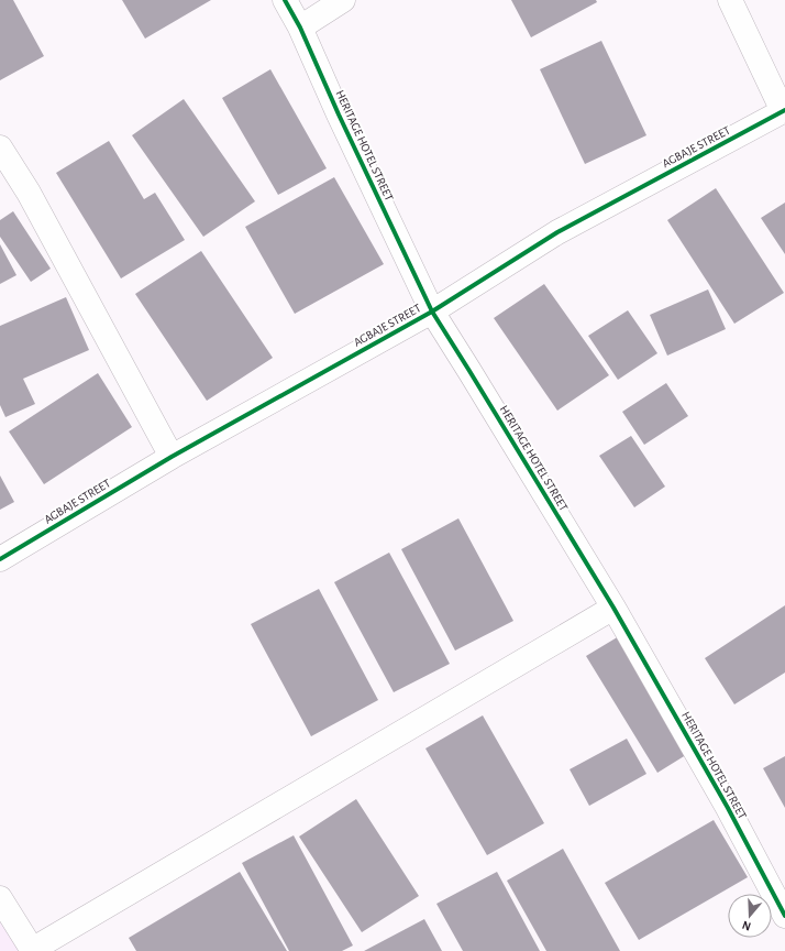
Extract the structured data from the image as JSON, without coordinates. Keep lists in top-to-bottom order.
{
  "streets": {
    "street": ["HERITAGE HOTEL STREET", "AGBAJE STREET"]
  },
  "crossings": [
    ["HERITAGE HOTEL STREET", "AGBAJE STREET"]
  ],
  "north": "bottom"
}
